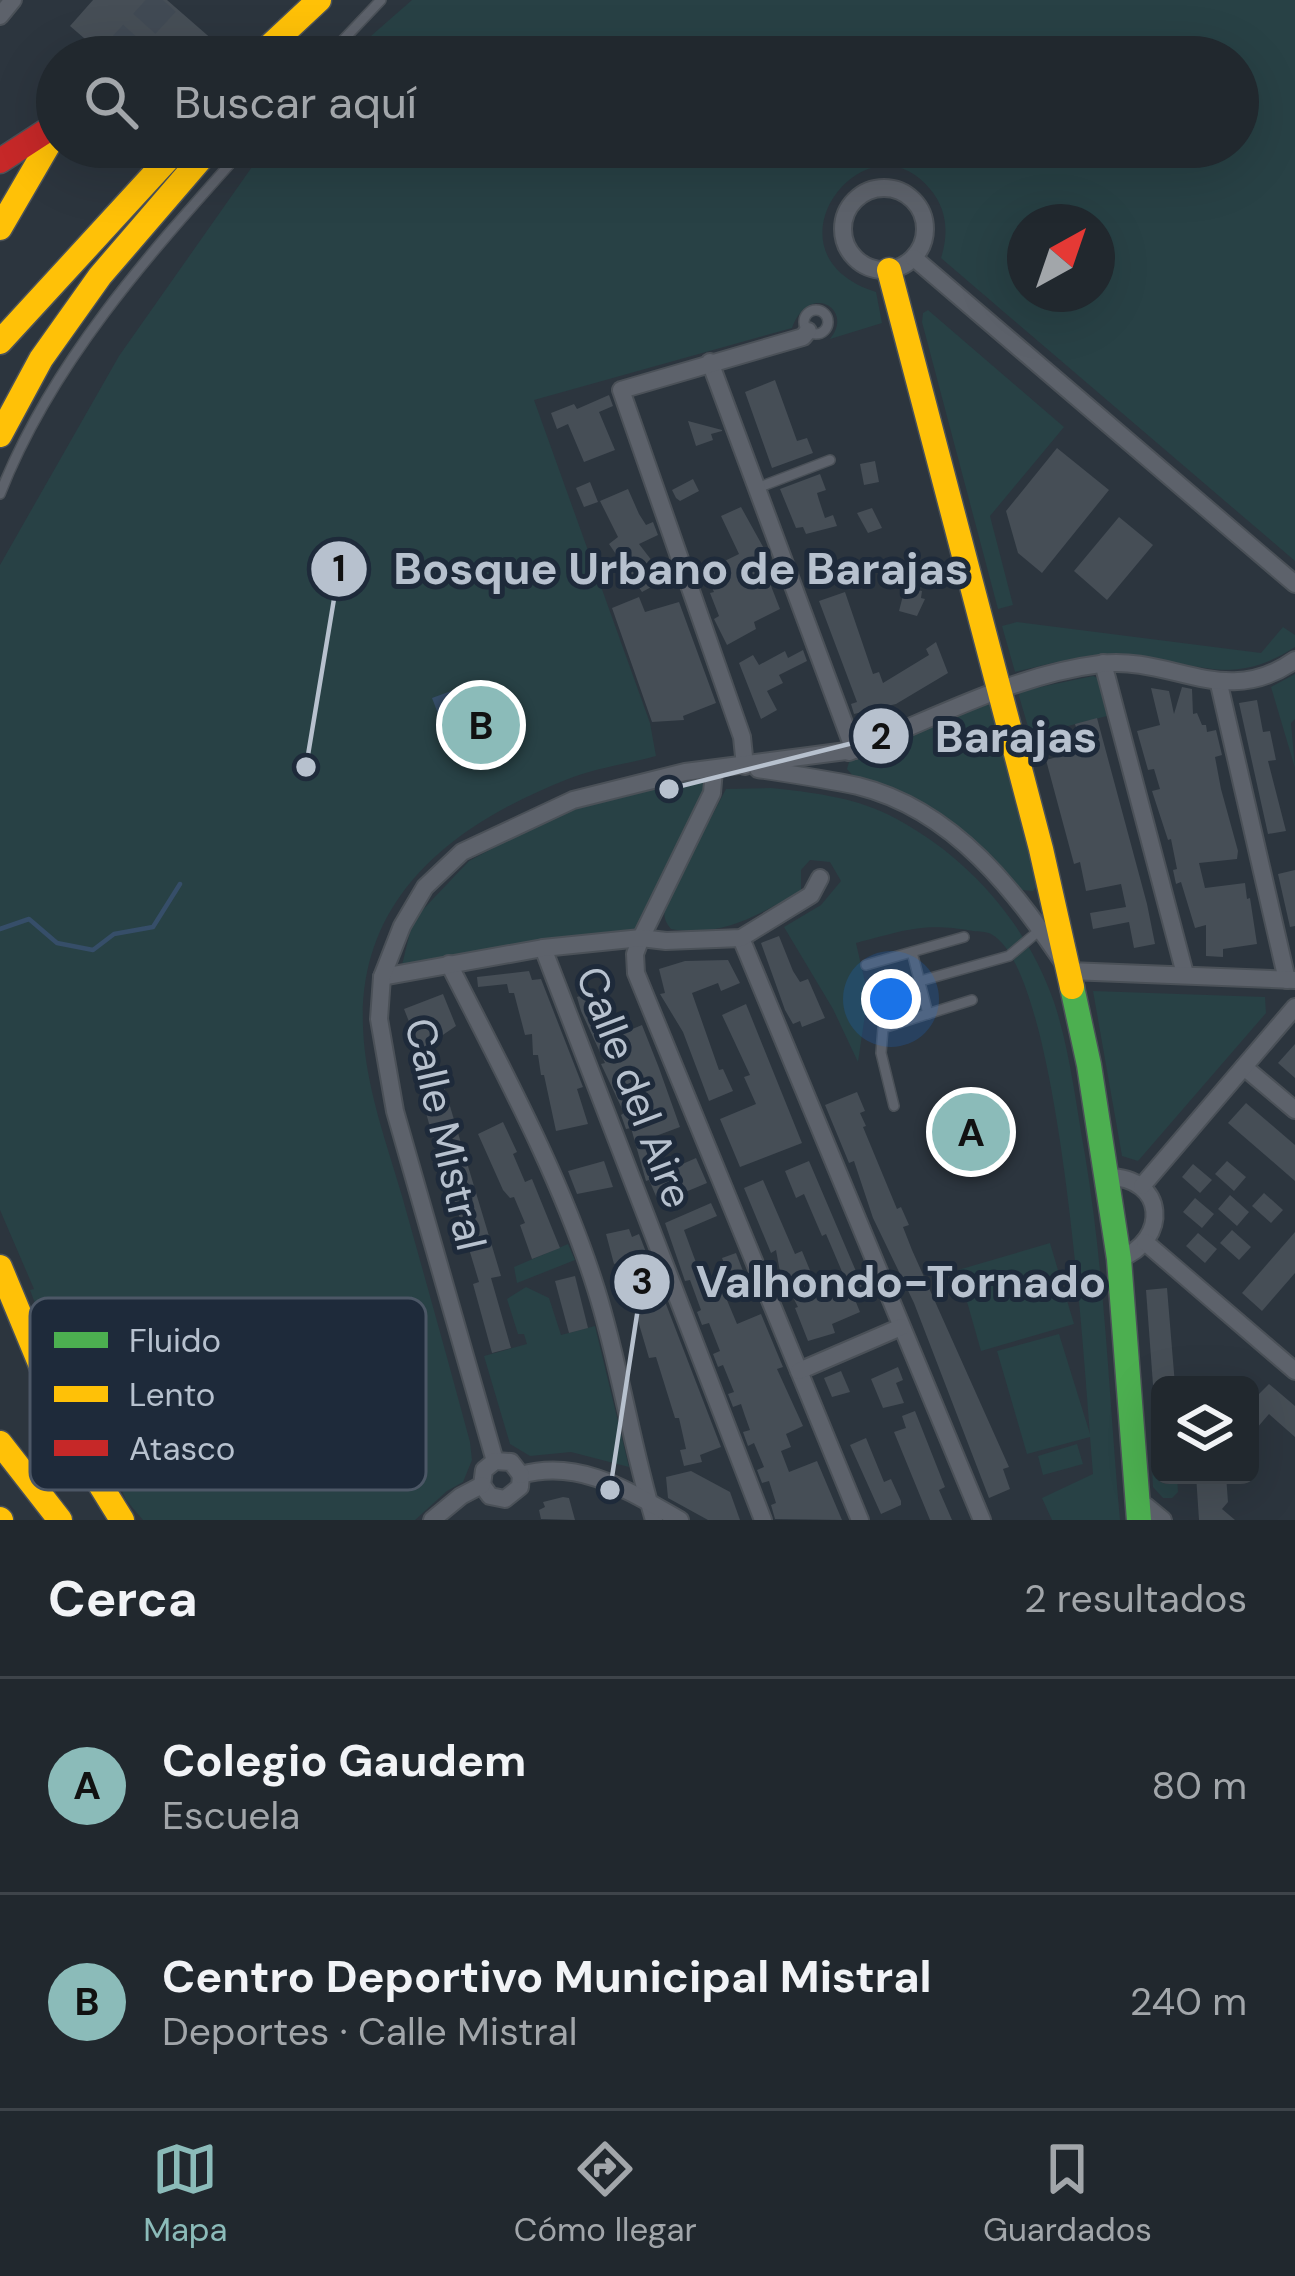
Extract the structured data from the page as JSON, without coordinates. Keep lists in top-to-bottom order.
{
  "streets": {
    "street": ["Calle del Aire", "Calle Mistral"]
  },
  "places": ["Bosque Urbano de Barajas", "Barajas", "Valhondo-Tornado"],
  "legend": ["Fluido", "Lento", "Atasco"],
  "north": "top right",
  "page": {
    "search": "Buscar aquí",
    "pins": ["B", "A"],
    "heading": ["Cerca", "2 resultados"],
    "list": [
      {
        "mark": "A",
        "name": "Colegio Gaudem",
        "note": "Escuela",
        "value": "80 m"
      },
      {
        "mark": "B",
        "name": "Centro Deportivo Municipal Mistral",
        "note": "Deportes · Calle Mistral",
        "value": "240 m"
      }
    ],
    "nav": ["Mapa", "Cómo llegar", "Guardados"]
  }
}
